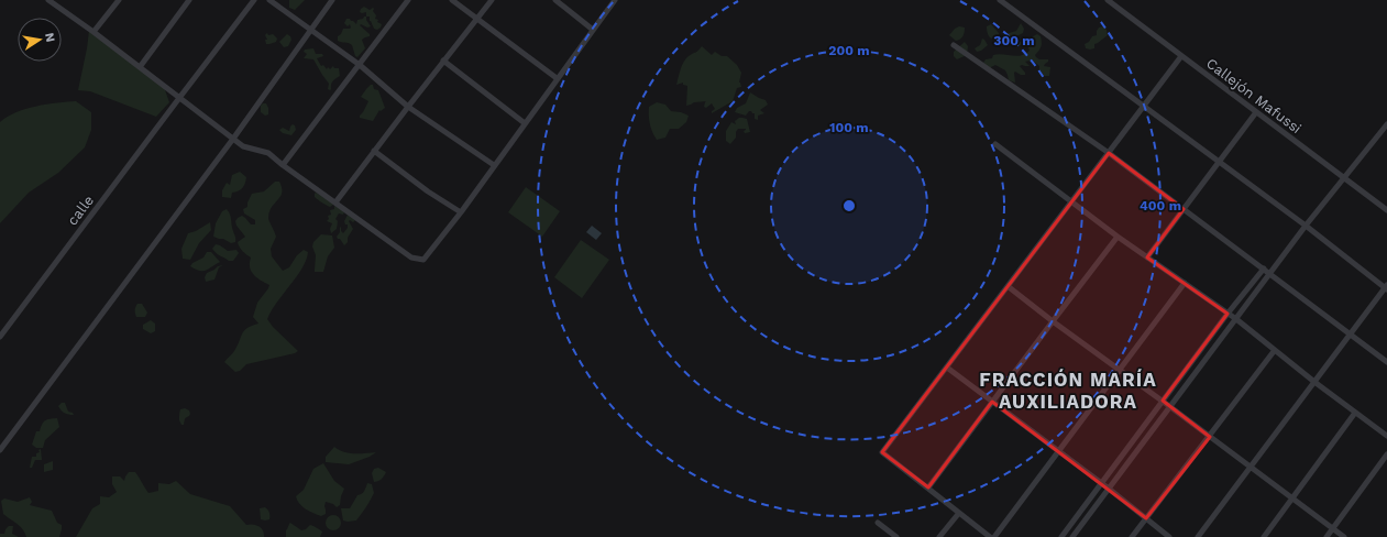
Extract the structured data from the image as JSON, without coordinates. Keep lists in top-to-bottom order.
{
  "streets": {
    "street": ["Callejón Mafussi", "calle"]
  },
  "districts": ["FRACCIÓN MARÍA AUXILIADORA"],
  "north": "right",
  "rings": [
    "300 m",
    "200 m",
    "100 m",
    "400 m"
  ]
}
